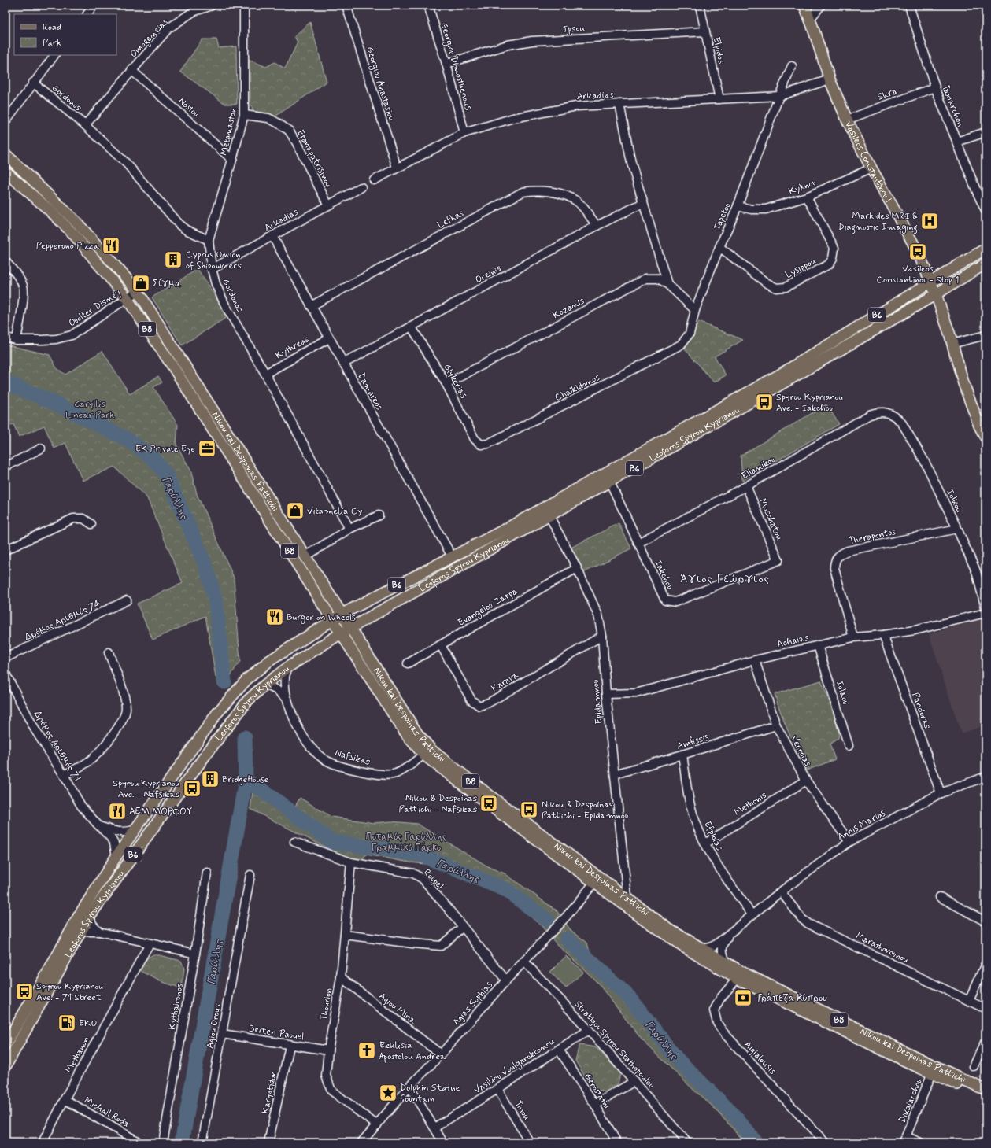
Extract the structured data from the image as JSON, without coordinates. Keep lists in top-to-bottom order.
{
  "streets": {
    "main road": [
      "Vasileos Constantinou I",
      "B6",
      "B8",
      "Leoforos Spyrou Kyprianou",
      "Nikou kai Despoinas Pattichi"
    ],
    "street": [
      "Ipsou",
      "Omogeneias",
      "Elpidos",
      "Georgiou Dimosthenous",
      "Georgiou Anastasiou",
      "Skra",
      "Arkadias",
      "Gordonos",
      "Taxiarchon",
      "Nostou",
      "Metanaston",
      "Epanapatrismou",
      "Kyknou",
      "Iapetou",
      "Lefkas",
      "Lysippou",
      "Oreinis",
      "Ouolter Disney",
      "Kozanis",
      "Kythreas",
      "Glykerias",
      "Chalkidonos",
      "Damareos",
      "Ellanikou",
      "Iolkou",
      "Moschatou",
      "Therapontos",
      "Iakchou",
      "Evangelou Zappa",
      "Δρόμος Αριθμός 74",
      "Achaias",
      "Karava",
      "Iolaou",
      "Epidamnou",
      "Pandoras",
      "Amfissis",
      "Δρόμος Αριθμός 71",
      "Verroias",
      "Nafsikas",
      "Methonis",
      "Annis Marias",
      "Efploias",
      "Roupel",
      "Marathovounou",
      "Agias Sophias",
      "Thourion",
      "Kythaironos",
      "Agiou Mina",
      "Agiou Orous",
      "Beiten Paouel",
      "Stratigou Spyrou Stathopoulou",
      "Methanon",
      "Aigialousis",
      "Vasiliou Voulgaroktonou",
      "Gerostathi",
      "Karyatidon",
      "Dikaiarchou",
      "Tinou",
      "Michail Roda"
    ]
  },
  "crossings": [
    ["Ipsou", "Elpidos"],
    ["Ipsou", "Georgiou Dimosthenous"],
    ["Omogeneias", "Gordonos"],
    ["Omogeneias", "Nostou"],
    ["Elpidos", "Arkadias"],
    ["Georgiou Dimosthenous", "Arkadias"],
    ["Georgiou Anastasiou", "Arkadias"],
    ["Skra", "Taxiarchon"],
    ["Skra", "Vasileos Constantinou I"],
    ["Arkadias", "Gordonos"],
    ["Arkadias", "Epanapatrismou"],
    ["Arkadias", "Vasileos Constantinou I"],
    ["Arkadias", "Iapetou"],
    ["Arkadias", "Damareos"],
    ["Gordonos", "Metanaston"],
    ["Gordonos", "Kythreas"],
    ["Nostou", "Metanaston"],
    ["Metanaston", "Epanapatrismou"],
    ["Vasileos Constantinou I", "Kyknou"],
    ["Vasileos Constantinou I", "Leoforos Spyrou Kyprianou"],
    ["Kyknou", "Iapetou"],
    ["Kyknou", "Lysippou"],
    ["Iapetou", "Lysippou"],
    ["Iapetou", "Kozanis"],
    ["Iapetou", "Chalkidonos"],
    ["Lefkas", "Oreinis"],
    ["Lefkas", "Damareos"],
    ["Oreinis", "Glykerias"],
    ["Oreinis", "Damareos"],
    ["Ouolter Disney", "Nikou kai Despoinas Pattichi"],
    ["Kozanis", "Glykerias"],
    ["Kythreas", "Damareos"],
    ["Glykerias", "Chalkidonos"],
    ["Damareos", "Leoforos Spyrou Kyprianou"],
    ["Leoforos Spyrou Kyprianou", "Nikou kai Despoinas Pattichi"],
    ["Leoforos Spyrou Kyprianou", "Iakchou"],
    ["Leoforos Spyrou Kyprianou", "Epidamnou"],
    ["Leoforos Spyrou Kyprianou", "Δρόμος Αριθμός 71"],
    ["Leoforos Spyrou Kyprianou", "Nafsikas"],
    ["Nikou kai Despoinas Pattichi", "Epidamnou"],
    ["Nikou kai Despoinas Pattichi", "Nafsikas"],
    ["Nikou kai Despoinas Pattichi", "Annis Marias"],
    ["Nikou kai Despoinas Pattichi", "Agias Sophias"],
    ["Nikou kai Despoinas Pattichi", "Aigialousis"],
    ["Nikou kai Despoinas Pattichi", "Dikaiarchou"],
    ["Ellanikou", "Iolkou"],
    ["Ellanikou", "Moschatou"],
    ["Ellanikou", "Iakchou"],
    ["Iolkou", "Therapontos"],
    ["Moschatou", "Iakchou"],
    ["Therapontos", "Achaias"],
    ["Evangelou Zappa", "Karava"],
    ["Evangelou Zappa", "Epidamnou"],
    ["Achaias", "Iolaou"],
    ["Achaias", "Epidamnou"],
    ["Achaias", "Pandoras"],
    ["Achaias", "Verroias"],
    ["Karava", "Epidamnou"],
    ["Epidamnou", "Amfissis"],
    ["Pandoras", "Annis Marias"],
    ["Amfissis", "Verroias"],
    ["Amfissis", "Efploias"],
    ["Verroias", "Methonis"],
    ["Verroias", "Annis Marias"],
    ["Methonis", "Efploias"],
    ["Annis Marias", "Efploias"],
    ["Annis Marias", "Marathovounou"],
    ["Roupel", "Agias Sophias"],
    ["Roupel", "Thourion"],
    ["Agias Sophias", "Thourion"],
    ["Agias Sophias", "Agiou Mina"],
    ["Agias Sophias", "Stratigou Spyrou Stathopoulou"],
    ["Thourion", "Agiou Mina"],
    ["Thourion", "Beiten Paouel"],
    ["Agiou Orous", "Beiten Paouel"],
    ["Beiten Paouel", "Karyatidon"],
    ["Stratigou Spyrou Stathopoulou", "Vasiliou Voulgaroktonou"],
    ["Methanon", "Michail Roda"],
    ["Vasiliou Voulgaroktonou", "Gerostathi"],
    ["Vasiliou Voulgaroktonou", "Tinou"]
  ],
  "districts": ["Άγιος Γεώργιος"],
  "water": ["Γαρύλλης"],
  "parks": ["Garyllis Linear Park", "Ποταμός Γαρύλλης Γραμμικό Πάρκο"],
  "places": {
    "hospital": ["Markides MRI & Diagnostic Imaging"],
    "restaurant": ["Pepperono Pizza", "Burger on Wheels", "ΑΕΜ ΜΟΡΦΟΥ"],
    "bus stop": [
      "Vasileos Constantinou - Stop 1",
      "Spyrou Kyprianou Ave. - Iakchou",
      "Spyrou Kyprianou Ave. - Nafsikas",
      "Nikou & Despoinas Pattichi - Nafsikas",
      "Nikou & Despoinas Pattichi - Epidamnou",
      "Spyrou Kyprianou Ave. - 71 Street"
    ],
    "building": ["Cyprus Union of Shipowners", "BridgeHouse"],
    "shop": ["Σίγμα", "Vitamelia Cy"],
    "office": ["EK Private Eye"],
    "bank": ["Τράπεζα Κύπρου"],
    "fuel station": ["EKO"],
    "church": ["Ekklisia Apostolou Andrea"],
    "place": ["Dolphin Statue Fountain"]
  },
  "legend": ["Road", "Park"]
}
